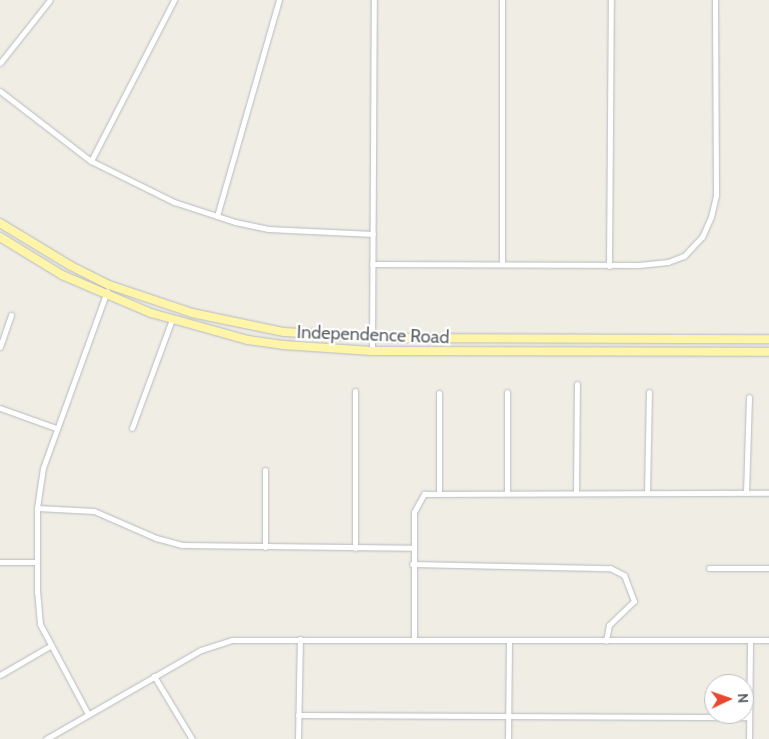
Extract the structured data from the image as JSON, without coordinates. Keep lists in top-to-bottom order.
{
  "streets": {
    "main road": ["Independence Road"]
  },
  "north": "right"
}
